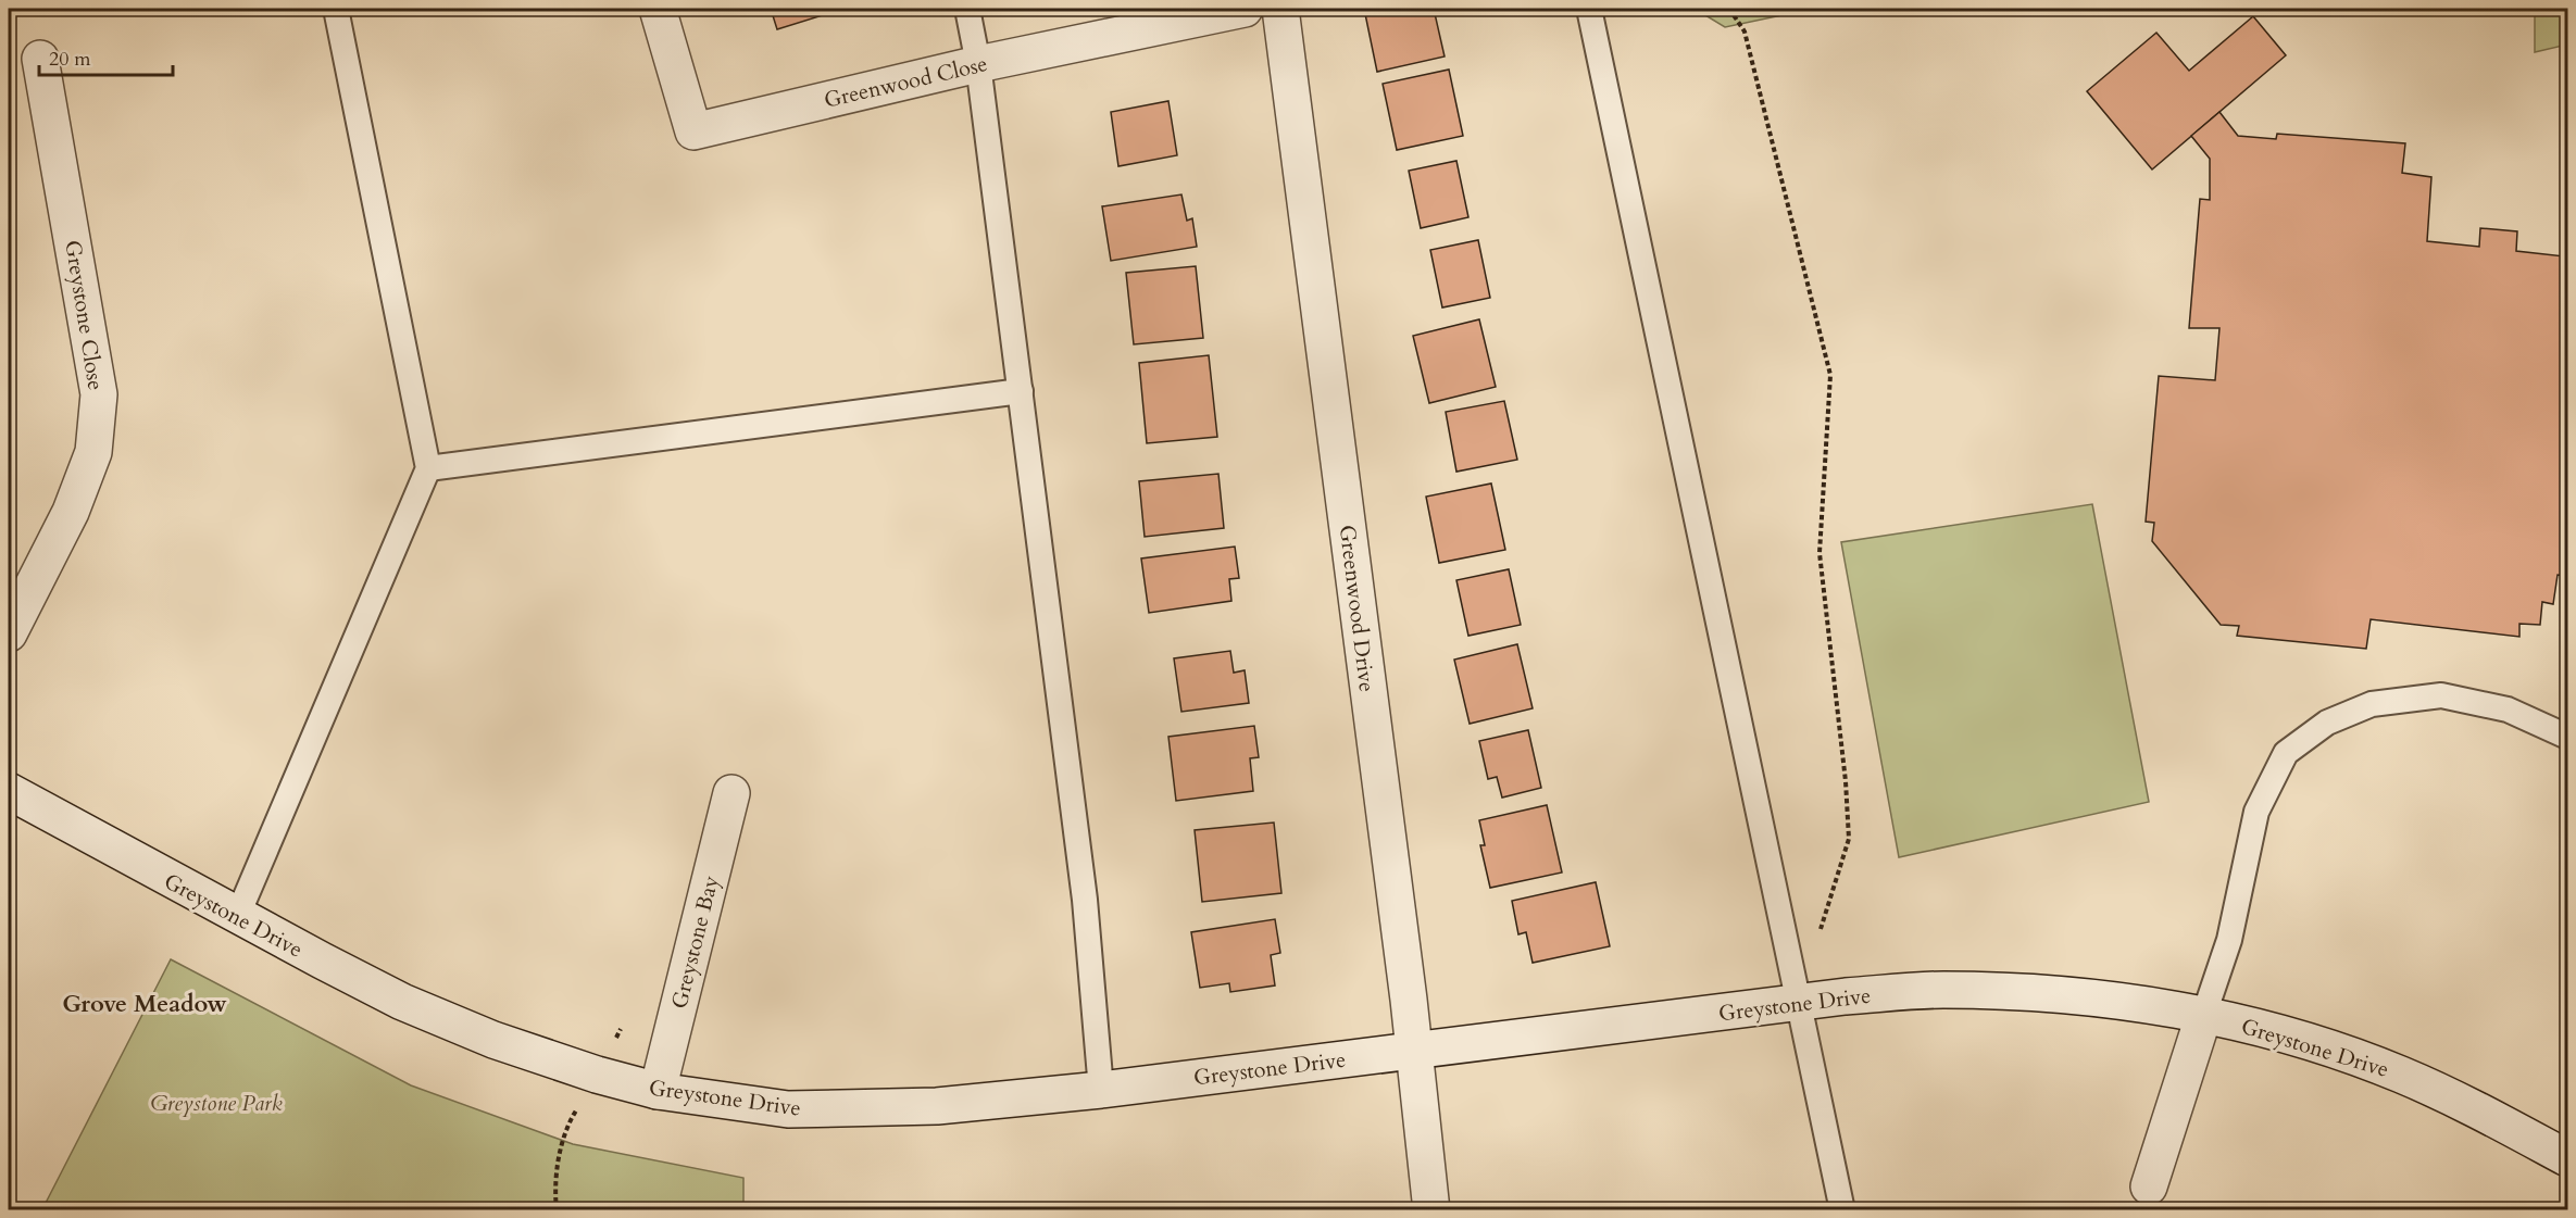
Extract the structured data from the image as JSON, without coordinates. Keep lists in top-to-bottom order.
{
  "streets": {
    "street": [
      "Greenwood Close",
      "Greystone Close",
      "Greenwood Drive",
      "Greystone Drive",
      "Greystone Bay"
    ]
  },
  "crossings": [
    ["Greenwood Drive", "Greystone Drive"],
    ["Greystone Drive", "Greystone Bay"]
  ],
  "districts": ["Grove Meadow"],
  "parks": ["Greystone Park"],
  "scale_bar": "20 m"
}
